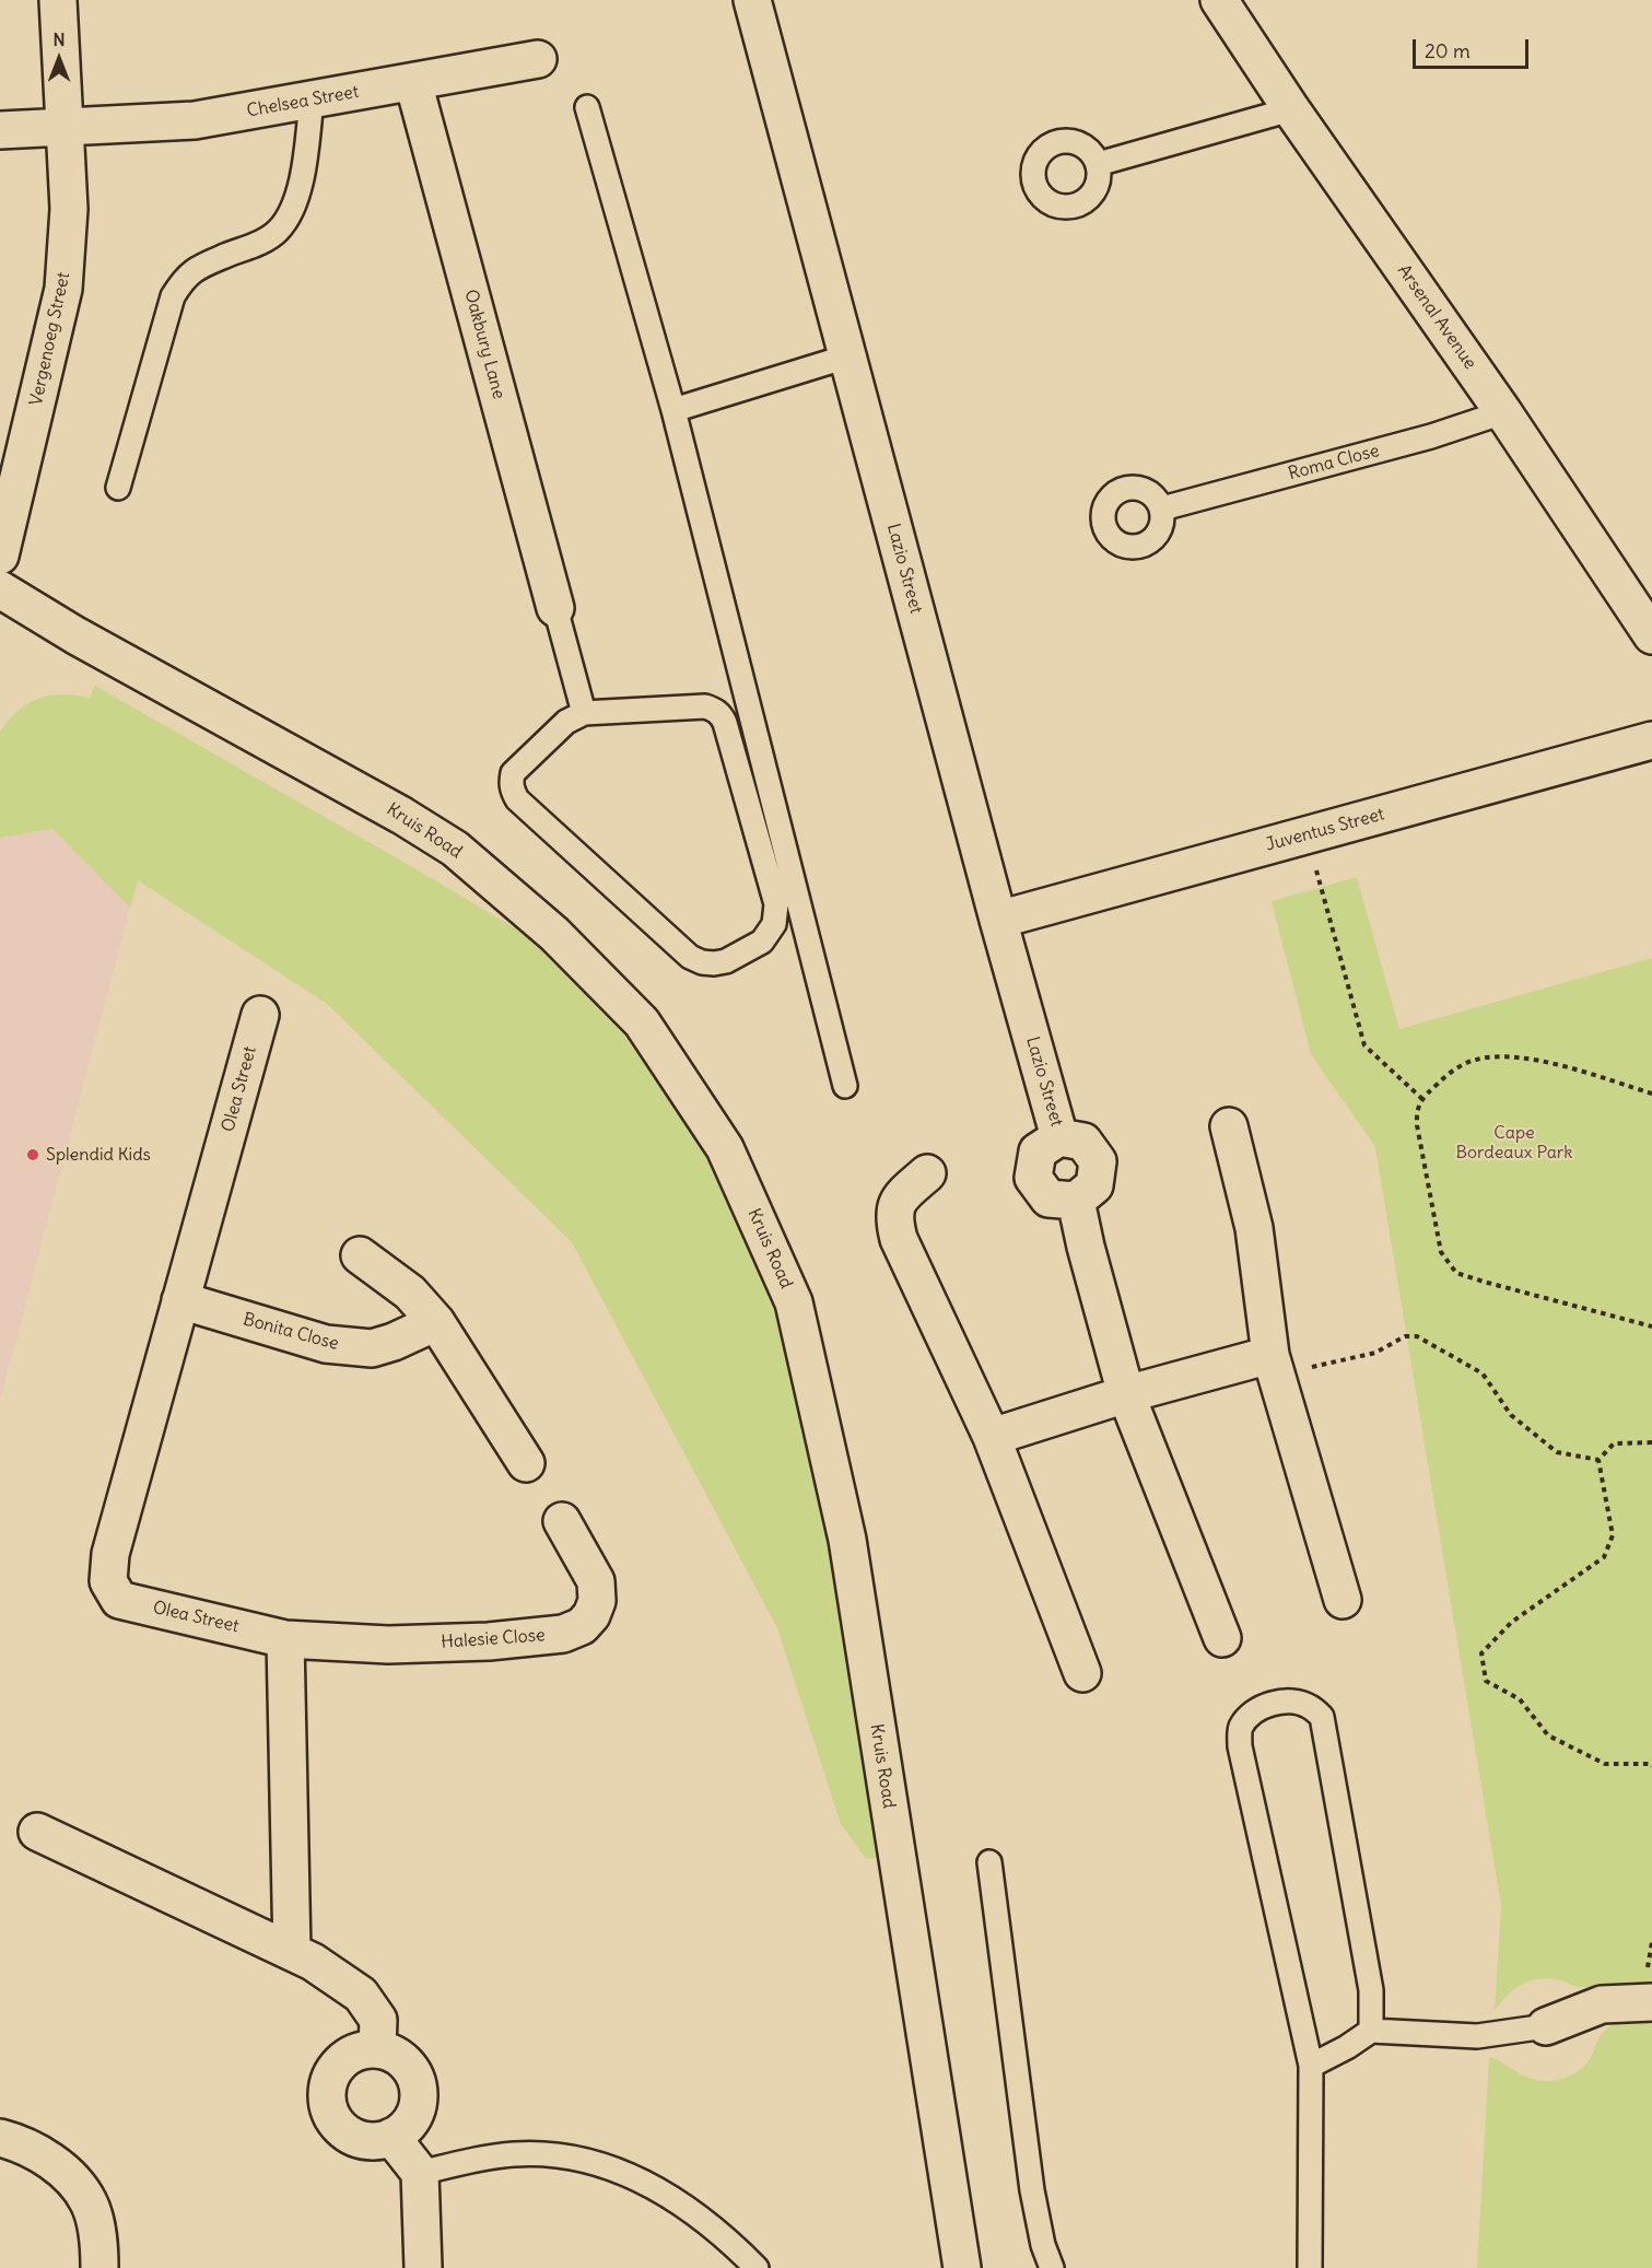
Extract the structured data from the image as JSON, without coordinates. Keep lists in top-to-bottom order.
{
  "streets": {
    "street": [
      "Chelsea Street",
      "Arsenal Avenue",
      "Vergenoeg Street",
      "Oakbury Lane",
      "Lazio Street",
      "Juventus Street",
      "Kruis Road",
      "Olea Street",
      "Bonita Close",
      "Halesie Close"
    ],
    "lane": ["Roma Close"]
  },
  "crossings": [
    ["Chelsea Street", "Vergenoeg Street"],
    ["Chelsea Street", "Oakbury Lane"],
    ["Arsenal Avenue", "Roma Close"],
    ["Lazio Street", "Juventus Street"],
    ["Olea Street", "Bonita Close"],
    ["Olea Street", "Halesie Close"]
  ],
  "parks": ["Cape Bordeaux Park"],
  "places": ["Splendid Kids"],
  "scale_bar": "20 m",
  "north": "top"
}
